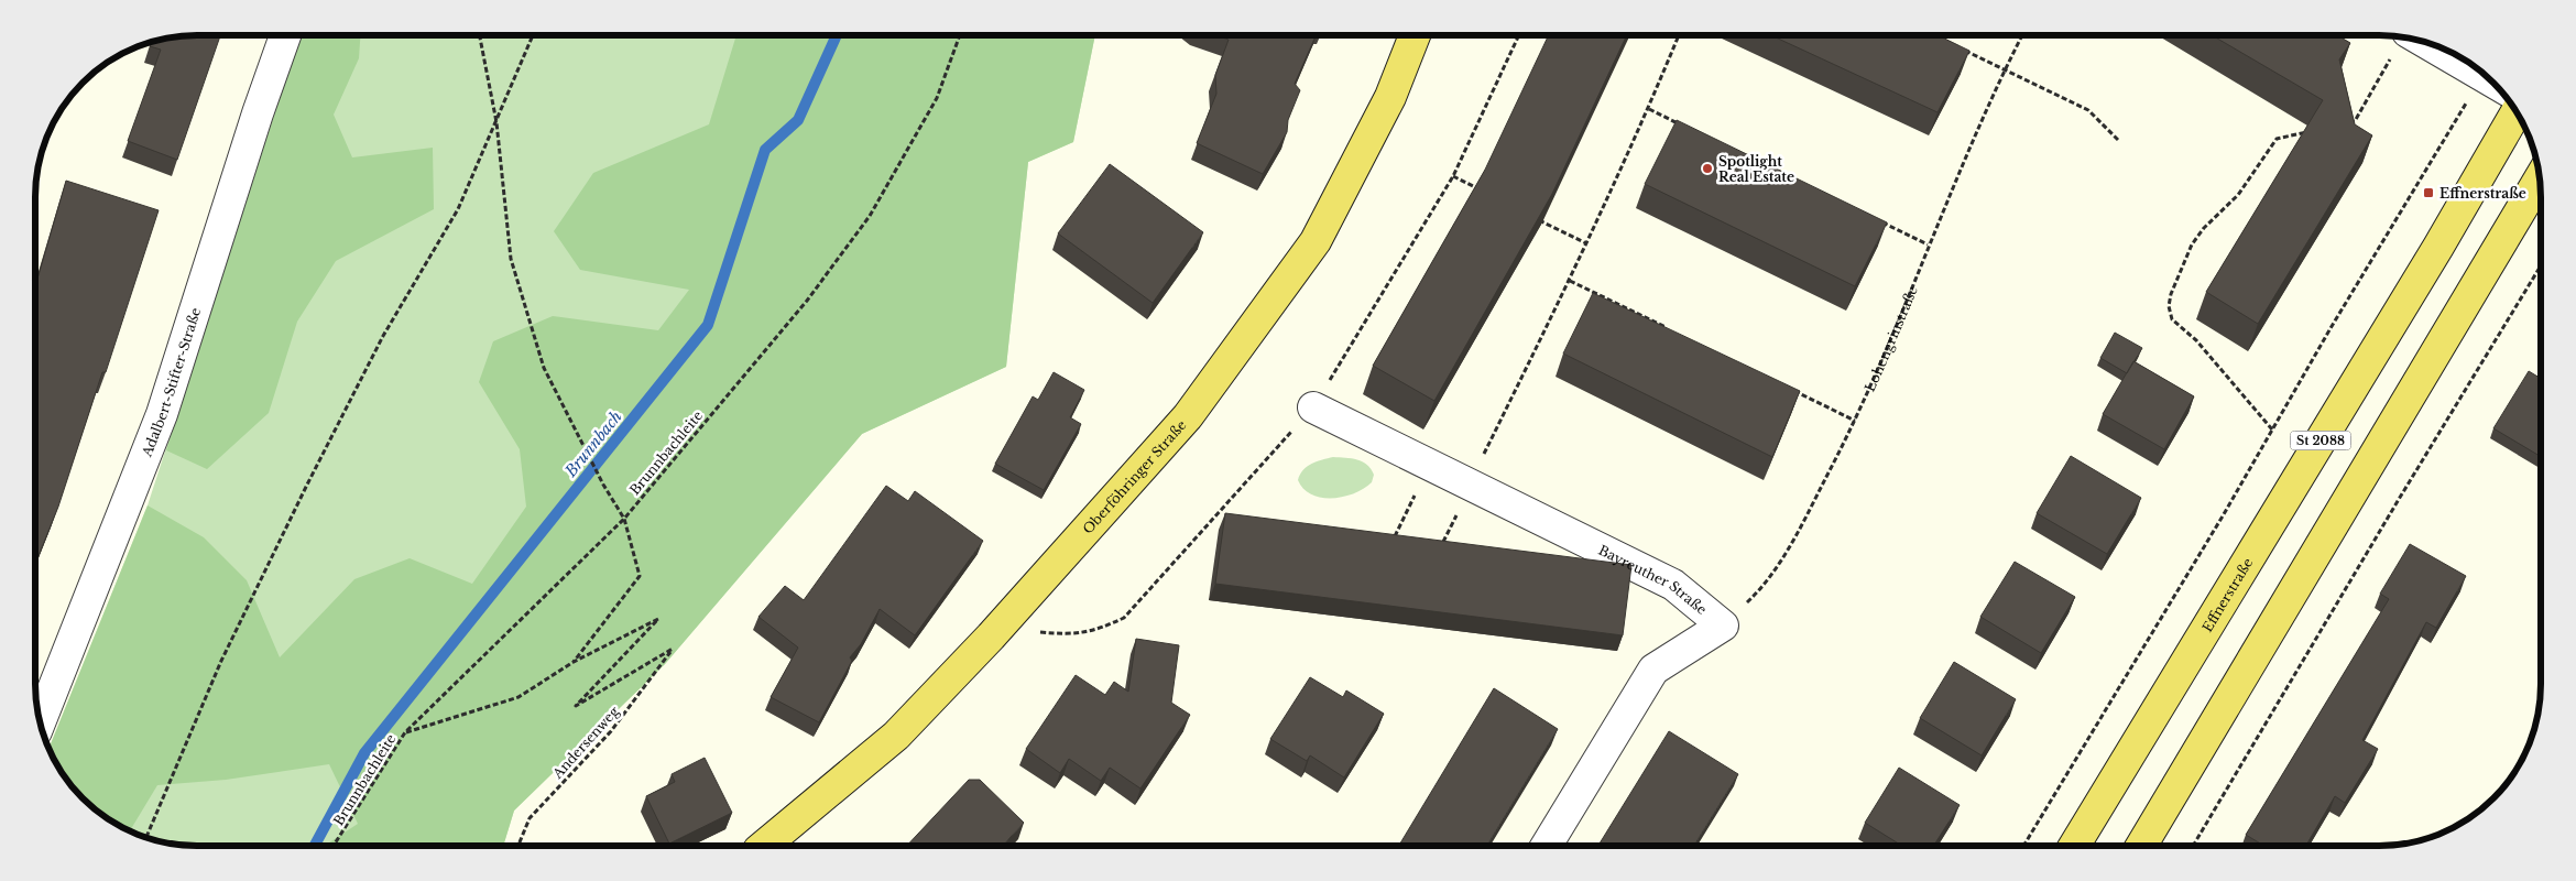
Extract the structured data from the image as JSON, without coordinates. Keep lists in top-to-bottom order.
{
  "streets": {
    "main road": ["St 2088", "Oberföhringer Straße", "Effnerstraße"],
    "street": ["Adalbert-Stifter-Straße", "Bayreuther Straße"],
    "path": ["Lohengrinstraße", "Brunnbachleite", "Andersenweg"]
  },
  "crossings": [
    ["Lohengrinstraße", "Bayreuther Straße"]
  ],
  "water": ["Brunnbach"],
  "places": {
    "other": ["Spotlight Real Estate"],
    "transit": ["Effnerstraße"]
  }
}
